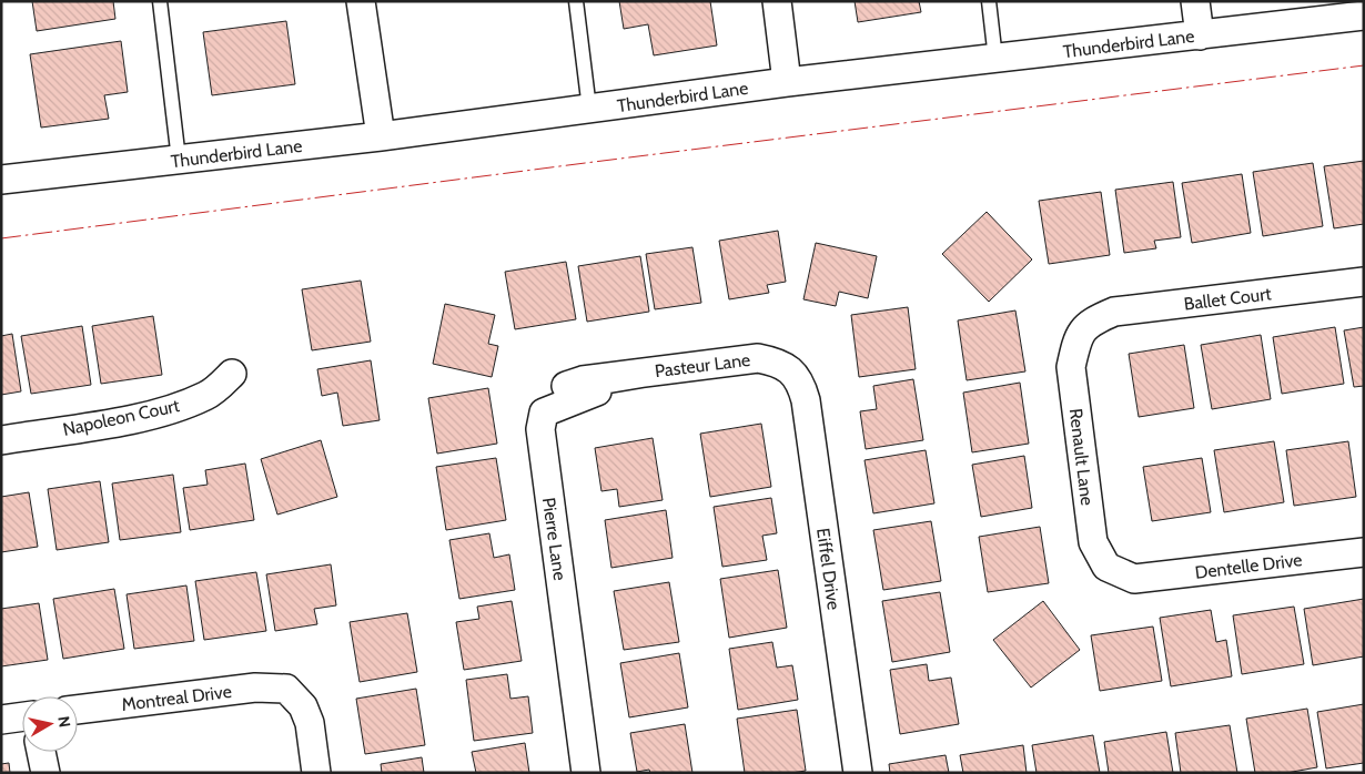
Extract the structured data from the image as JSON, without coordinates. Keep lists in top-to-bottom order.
{
  "streets": {
    "street": [
      "Thunderbird Lane",
      "Ballet Court",
      "Pasteur Lane",
      "Napoleon Court",
      "Renault Lane",
      "Pierre Lane",
      "Dentelle Drive",
      "Eiffel Drive",
      "Montreal Drive"
    ]
  },
  "crossings": [
    ["Ballet Court", "Renault Lane"],
    ["Pasteur Lane", "Pierre Lane"],
    ["Pasteur Lane", "Eiffel Drive"],
    ["Renault Lane", "Dentelle Drive"]
  ],
  "north": "right"
}
